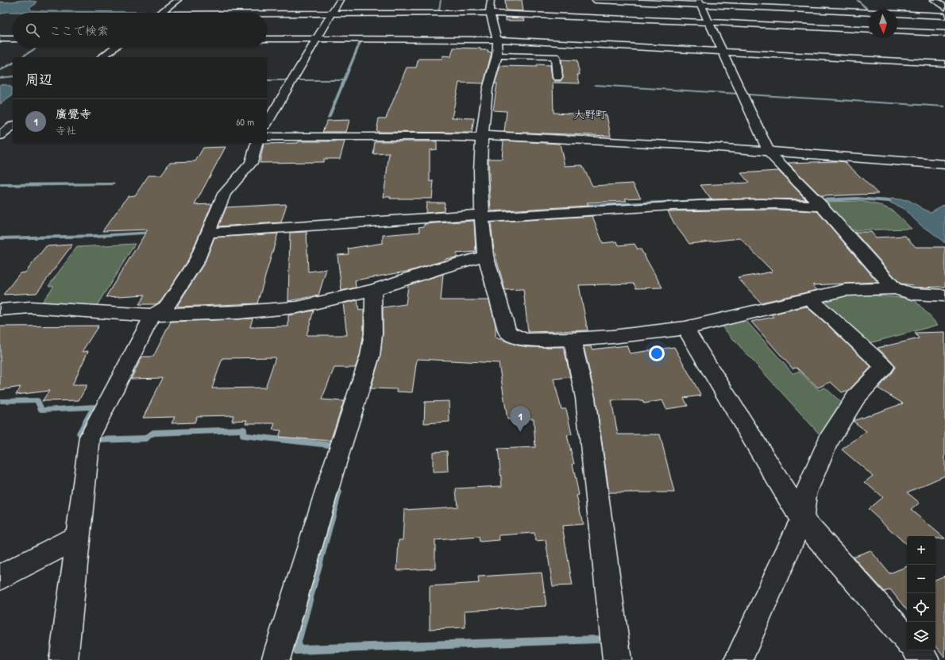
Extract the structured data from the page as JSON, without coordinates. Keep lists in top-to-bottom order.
{
  "districts": ["大野町"],
  "north": "bottom",
  "page": {
    "search": "ここで検索",
    "heading": "周辺",
    "list": [
      {
        "mark": "1",
        "name": "廣覺寺",
        "note": "寺社",
        "value": "60 m"
      }
    ],
    "pins": "1",
    "map_buttons": ["+", "−"]
  }
}
